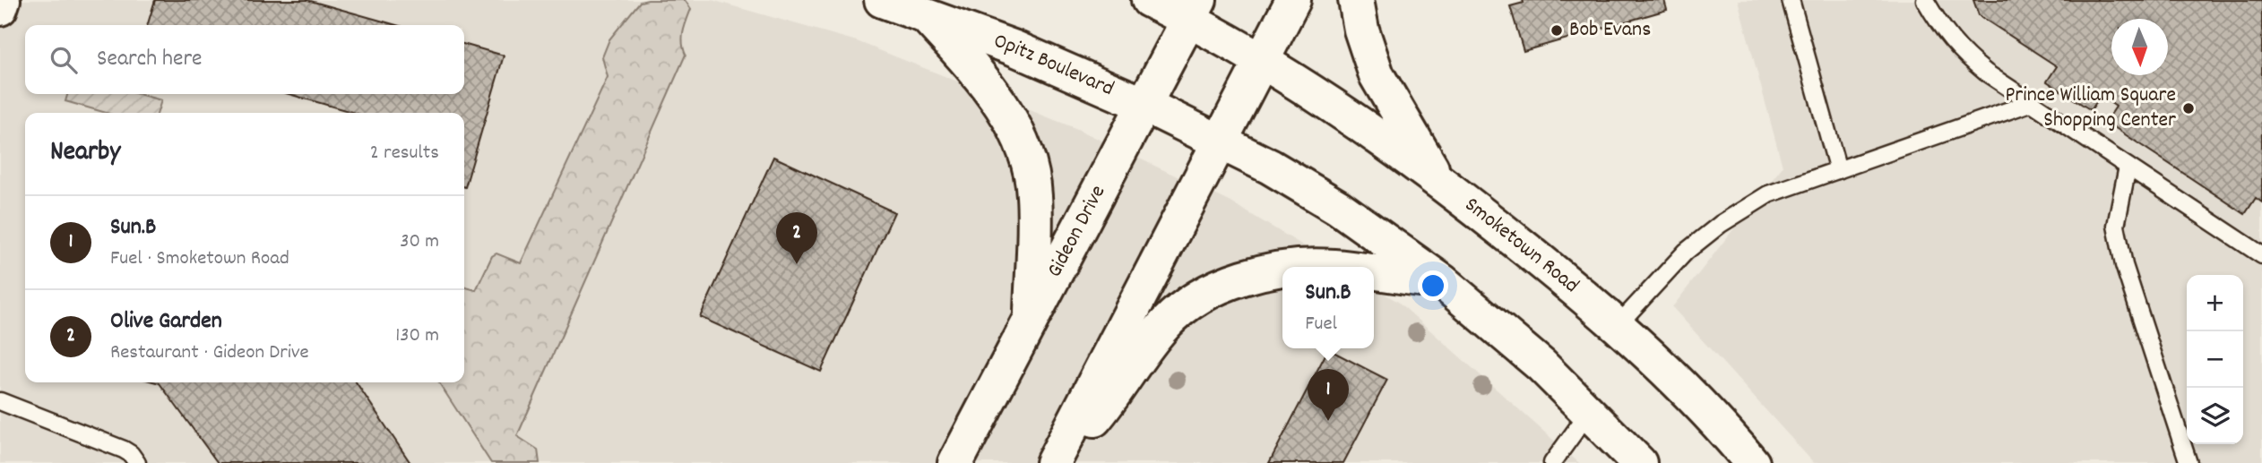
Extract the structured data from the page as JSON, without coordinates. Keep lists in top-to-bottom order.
{
  "streets": {
    "main road": ["Opitz Boulevard", "Gideon Drive", "Smoketown Road"]
  },
  "crossings": [
    ["Opitz Boulevard", "Gideon Drive"]
  ],
  "places": ["Bob Evans", "Prince William Square Shopping Center"],
  "north": "bottom",
  "page": {
    "search": "Search here",
    "heading": ["Nearby", "2 results"],
    "list": [
      {
        "mark": "1",
        "name": "Sun.B",
        "note": "Fuel · Smoketown Road",
        "value": "30 m"
      },
      {
        "mark": "2",
        "name": "Olive Garden",
        "note": "Restaurant · Gideon Drive",
        "value": "130 m"
      }
    ],
    "pins": ["2", "1"],
    "popup": ["Sun.B", "Fuel"],
    "map_buttons": ["+", "−"]
  }
}
